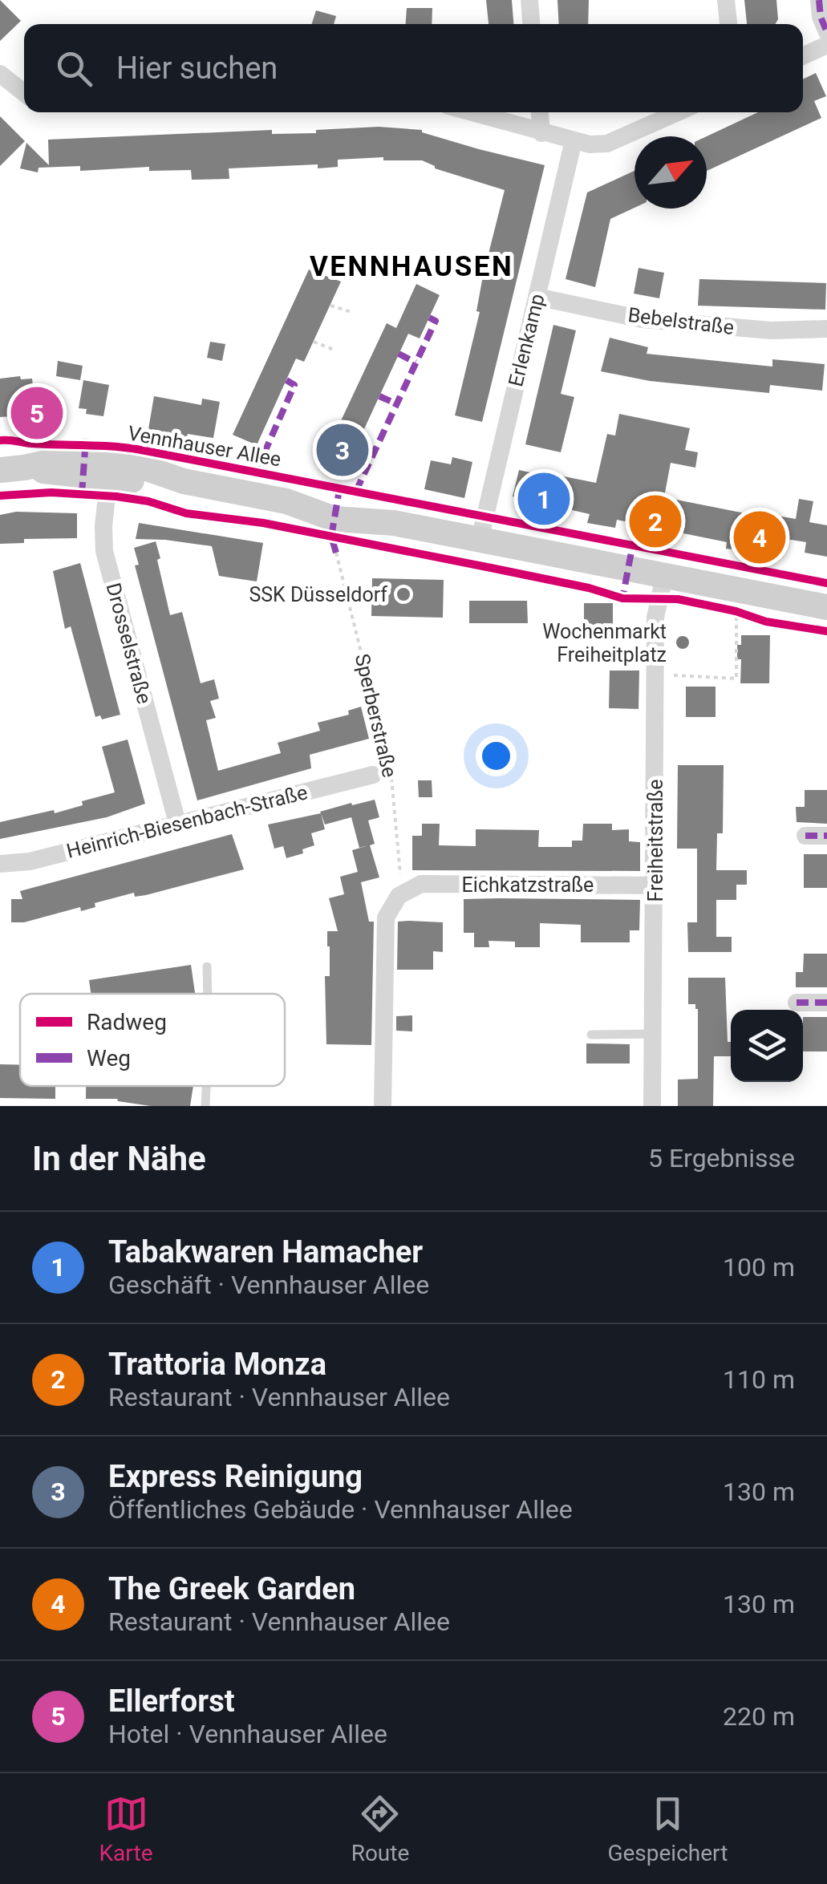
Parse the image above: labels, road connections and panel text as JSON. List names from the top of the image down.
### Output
{
  "streets": {
    "main road": ["Vennhauser Allee"],
    "street": [
      "Bebelstraße",
      "Erlenkamp",
      "Drosselstraße",
      "Heinrich-Biesenbach-Straße",
      "Freiheitstraße",
      "Eichkatzstraße"
    ],
    "path": ["Sperberstraße"]
  },
  "crossings": [
    ["Bebelstraße", "Erlenkamp"],
    ["Erlenkamp", "Vennhauser Allee"],
    ["Vennhauser Allee", "Drosselstraße"],
    ["Vennhauser Allee", "Freiheitstraße"],
    ["Drosselstraße", "Heinrich-Biesenbach-Straße"],
    ["Sperberstraße", "Eichkatzstraße"],
    ["Freiheitstraße", "Eichkatzstraße"]
  ],
  "districts": ["VENNHAUSEN"],
  "places": ["SSK Düsseldorf", "Wochenmarkt Freiheitplatz"],
  "legend": ["Radweg", "Weg"],
  "north": "top right",
  "page": {
    "search": "Hier suchen",
    "pins": [
      "5",
      "3",
      "1",
      "2",
      "4"
    ],
    "heading": ["In der Nähe", "5 Ergebnisse"],
    "list": [
      {
        "mark": "1",
        "name": "Tabakwaren Hamacher",
        "note": "Geschäft · Vennhauser Allee",
        "value": "100 m"
      },
      {
        "mark": "2",
        "name": "Trattoria Monza",
        "note": "Restaurant · Vennhauser Allee",
        "value": "110 m"
      },
      {
        "mark": "3",
        "name": "Express Reinigung",
        "note": "Öffentliches Gebäude · Vennhauser Allee",
        "value": "130 m"
      },
      {
        "mark": "4",
        "name": "The Greek Garden",
        "note": "Restaurant · Vennhauser Allee",
        "value": "130 m"
      },
      {
        "mark": "5",
        "name": "Ellerforst",
        "note": "Hotel · Vennhauser Allee",
        "value": "220 m"
      }
    ],
    "nav": ["Karte", "Route", "Gespeichert"]
  }
}
